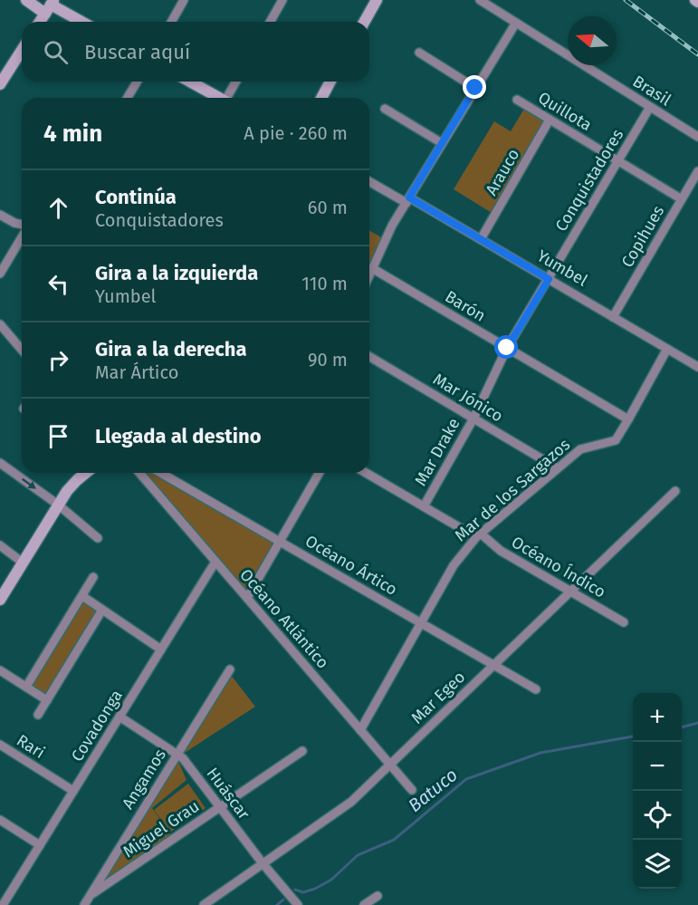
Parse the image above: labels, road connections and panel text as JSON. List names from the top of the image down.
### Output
{
  "streets": {
    "street": [
      "Brasil",
      "Quillota",
      "Arauco",
      "Conquistadores",
      "Copihues",
      "Yumbel",
      "Barón",
      "Mar Jónico",
      "Mar Drake",
      "Mar de los Sargazos",
      "Océano Ártico",
      "Océano Índico",
      "Océano Atlántico",
      "Mar Egeo",
      "Covadonga",
      "Rari",
      "Angamos",
      "Huáscar",
      "Miguel Grau"
    ]
  },
  "crossings": [
    ["Brasil", "Conquistadores"],
    ["Quillota", "Arauco"],
    ["Quillota", "Conquistadores"],
    ["Quillota", "Copihues"],
    ["Arauco", "Yumbel"],
    ["Conquistadores", "Yumbel"],
    ["Conquistadores", "Barón"],
    ["Conquistadores", "Mar Drake"],
    ["Copihues", "Yumbel"],
    ["Yumbel", "Mar de los Sargazos"],
    ["Barón", "Mar de los Sargazos"],
    ["Mar Jónico", "Mar Drake"],
    ["Mar Jónico", "Mar de los Sargazos"],
    ["Mar Drake", "Océano Índico"],
    ["Mar de los Sargazos", "Océano Ártico"],
    ["Mar de los Sargazos", "Océano Índico"],
    ["Mar de los Sargazos", "Océano Atlántico"],
    ["Océano Ártico", "Mar Egeo"],
    ["Océano Índico", "Mar Egeo"],
    ["Océano Atlántico", "Mar Egeo"],
    ["Océano Atlántico", "Covadonga"],
    ["Mar Egeo", "Huáscar"],
    ["Covadonga", "Rari"],
    ["Covadonga", "Huáscar"],
    ["Angamos", "Huáscar"],
    ["Angamos", "Miguel Grau"],
    ["Huáscar", "Miguel Grau"]
  ],
  "water": ["Batuco"],
  "north": "left",
  "page": {
    "search": "Buscar aquí",
    "heading": ["4 min", "A pie · 260 m"],
    "list": [
      ["Continúa", "Conquistadores", "60 m"],
      ["Gira a la izquierda", "Yumbel", "110 m"],
      ["Gira a la derecha", "Mar Ártico", "90 m"],
      "Llegada al destino"
    ],
    "map_buttons": ["+", "−"]
  }
}
